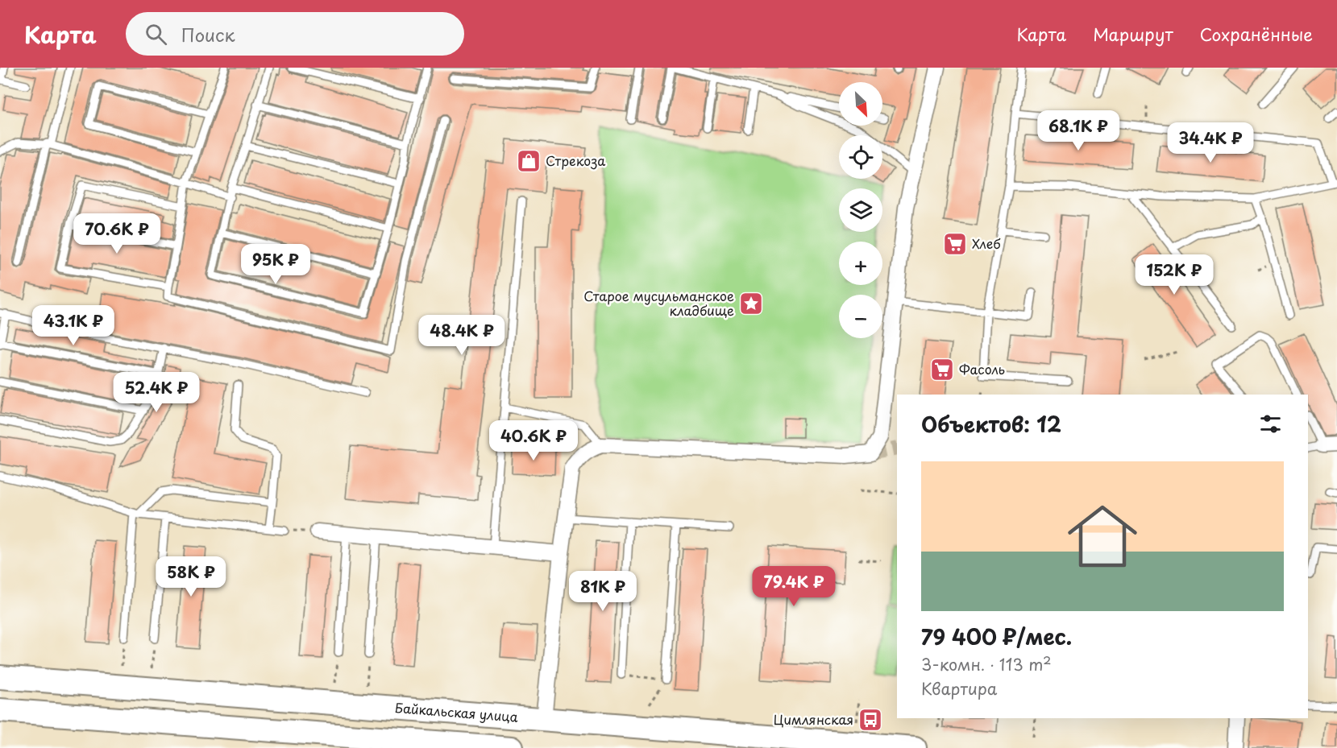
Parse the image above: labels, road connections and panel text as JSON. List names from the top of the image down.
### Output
{
  "streets": {
    "main road": ["Байкальская улица"]
  },
  "places": {
    "shop": ["Стрекоза"],
    "supermarket": ["Хлеб", "Фасоль"],
    "place": ["Старое мусульманское кладбище"],
    "bus stop": ["Цимлянская"]
  },
  "north": "bottom right",
  "page": {
    "header": "Карта",
    "search": "Поиск",
    "nav": ["Карта", "Маршрут", "Сохранённые"],
    "map_buttons": ["+", "−"],
    "price": [
      "68.1K ₽",
      "34.4K ₽",
      "70.6K ₽",
      "95K ₽",
      "152K ₽",
      "43.1K ₽",
      "48.4K ₽",
      "52.4K ₽",
      "40.6K ₽",
      "58K ₽",
      "79.4K ₽",
      "81K ₽"
    ],
    "heading": "Объектов: 12",
    "list": [
      {
        "name": "79 400 ₽/мес.",
        "note": "3-комн. · 113 m² · Квартира"
      }
    ]
  }
}
